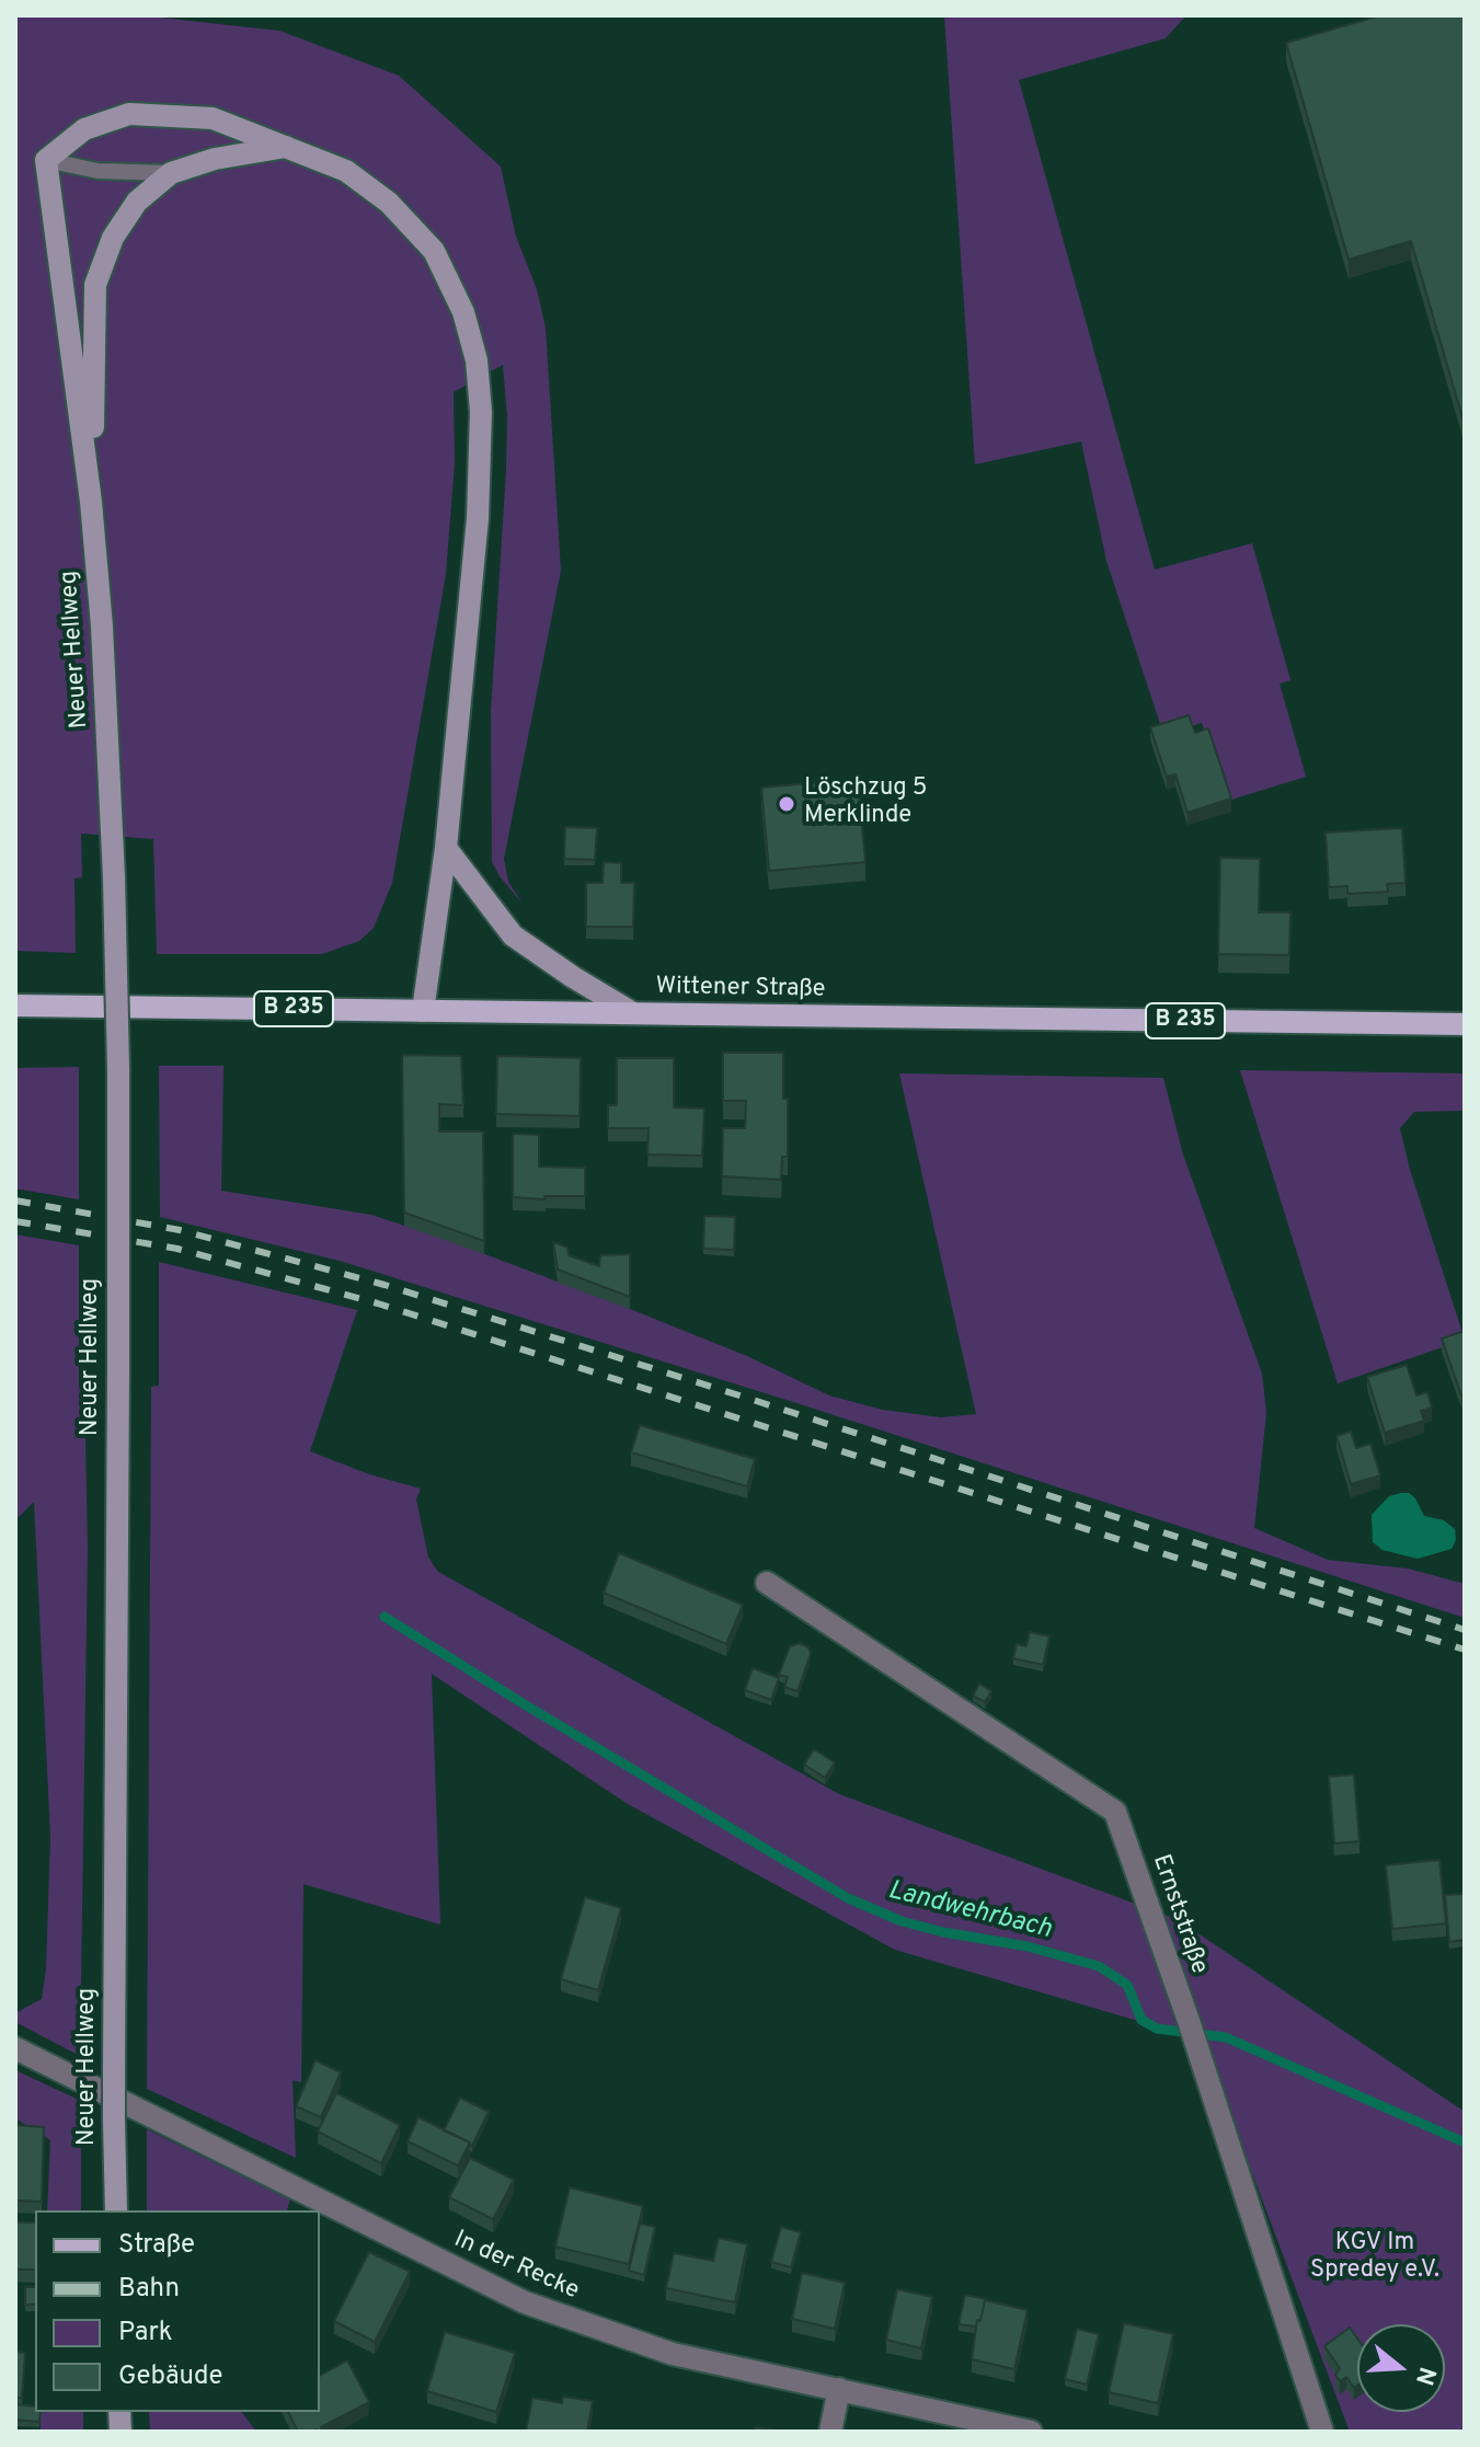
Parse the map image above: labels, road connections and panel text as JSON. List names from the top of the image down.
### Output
{
  "streets": {
    "main road": ["Neuer Hellweg", "Wittener Straße", "B 235"],
    "street": ["Ernststraße", "In der Recke"]
  },
  "water": ["Landwehrbach"],
  "parks": ["KGV Im Spredey e.V."],
  "places": ["Löschzug 5 Merklinde"],
  "legend": [
    "Straße",
    "Bahn",
    "Park",
    "Gebäude"
  ],
  "north": "right"
}
